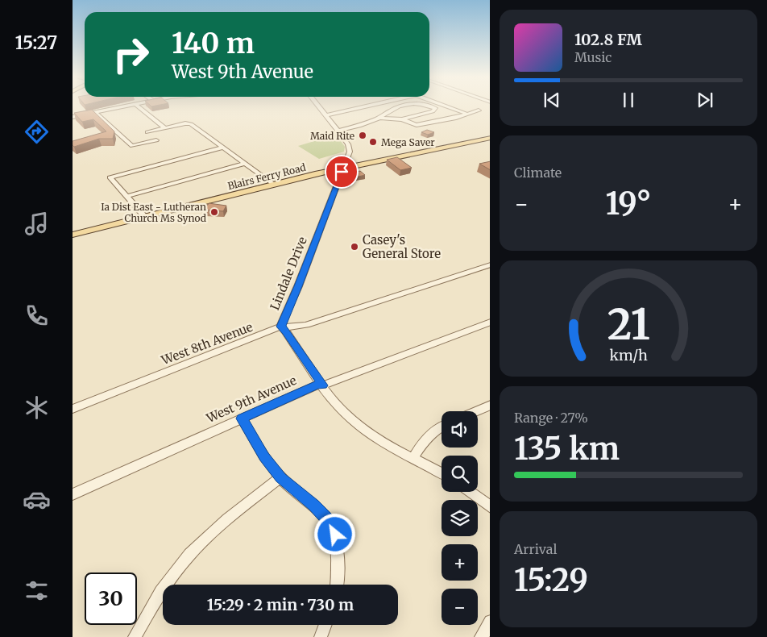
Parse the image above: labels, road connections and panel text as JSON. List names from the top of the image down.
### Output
{
  "streets": {
    "main road": ["Blairs Ferry Road"],
    "street": ["Lindale Drive", "West 8th Avenue", "West 9th Avenue"]
  },
  "crossings": [
    ["Blairs Ferry Road", "Lindale Drive"],
    ["Lindale Drive", "West 8th Avenue"],
    ["Lindale Drive", "West 9th Avenue"]
  ],
  "places": [
    "Maid Rite",
    "Mega Saver",
    "Ia Dist East - Lutheran Church Ms Synod",
    "Casey's General Store"
  ],
  "page": {
    "tabs": "15:27",
    "turn": ["140 m", "West 9th Avenue"],
    "song": ["102.8 FM", "Music"],
    "tile": [
      "Climate",
      ["Range · 27%", "135 km"],
      ["Arrival", "15:29"]
    ],
    "heat": ["−", "19°", "+"],
    "map_buttons": ["+", "−"],
    "limit": "30",
    "trip": "15:29 · 2 min · 730 m",
    "gauge": ["21", "km/h"]
  }
}
